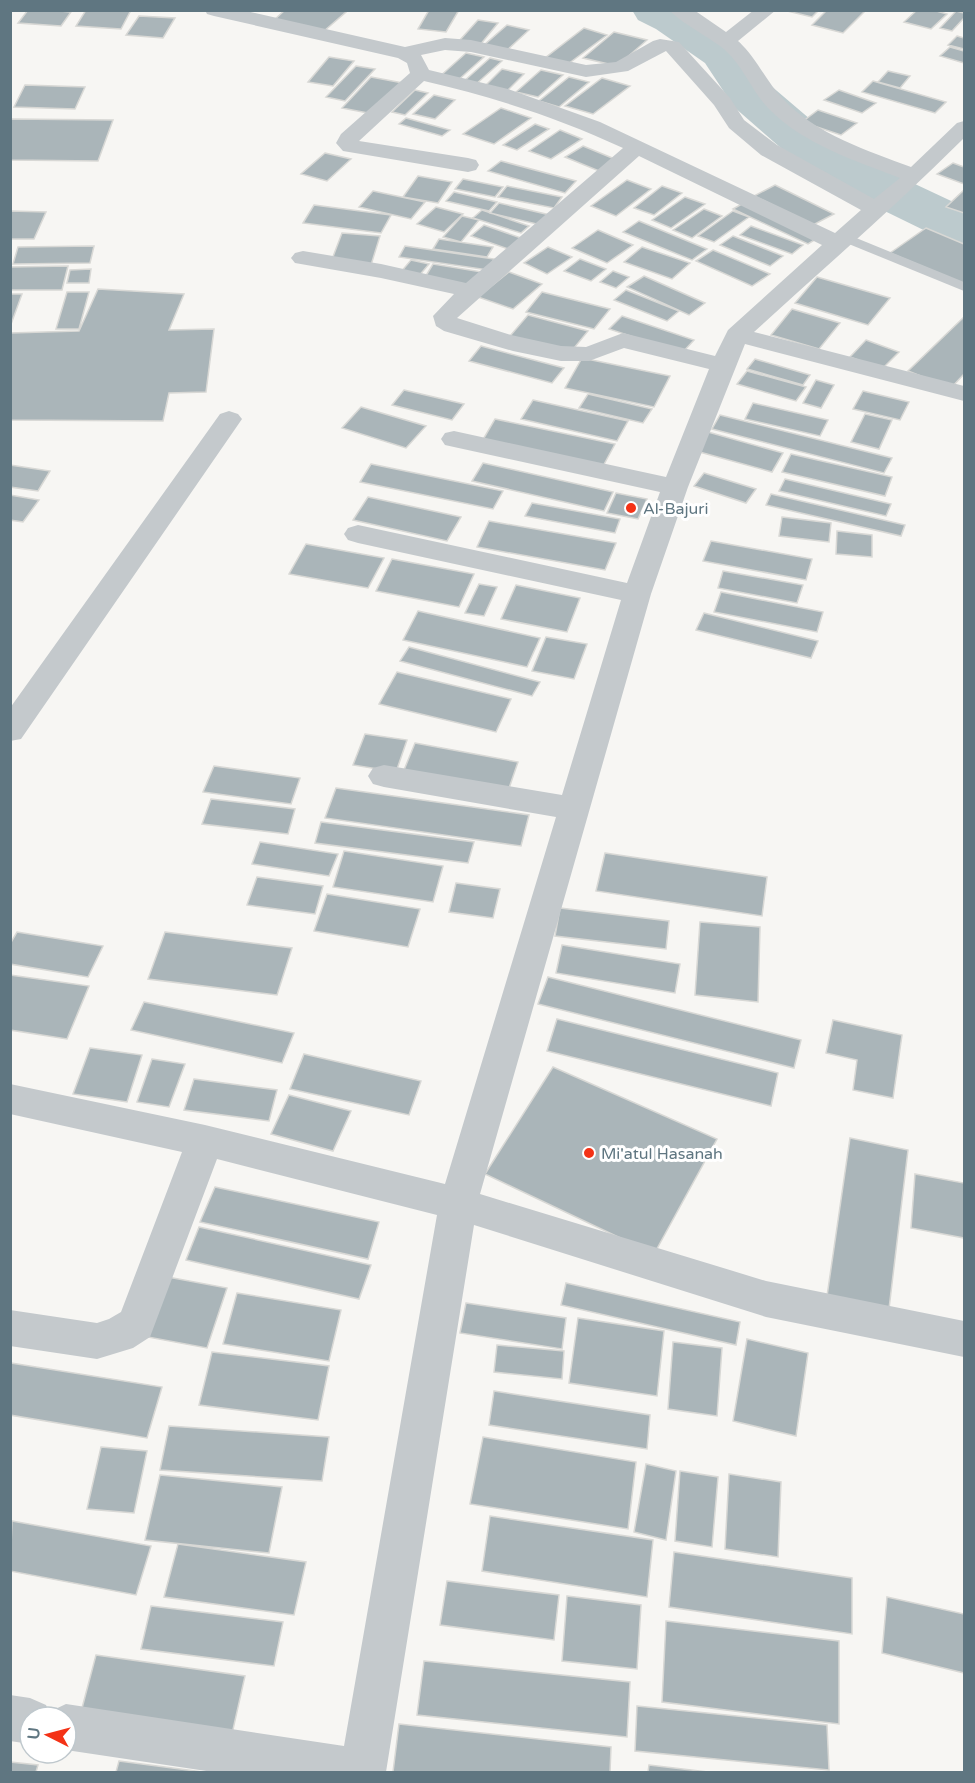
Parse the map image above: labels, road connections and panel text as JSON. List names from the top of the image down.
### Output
{
  "places": ["Al-Bajuri", "Mi'atul Hasanah"],
  "north": "left"
}
